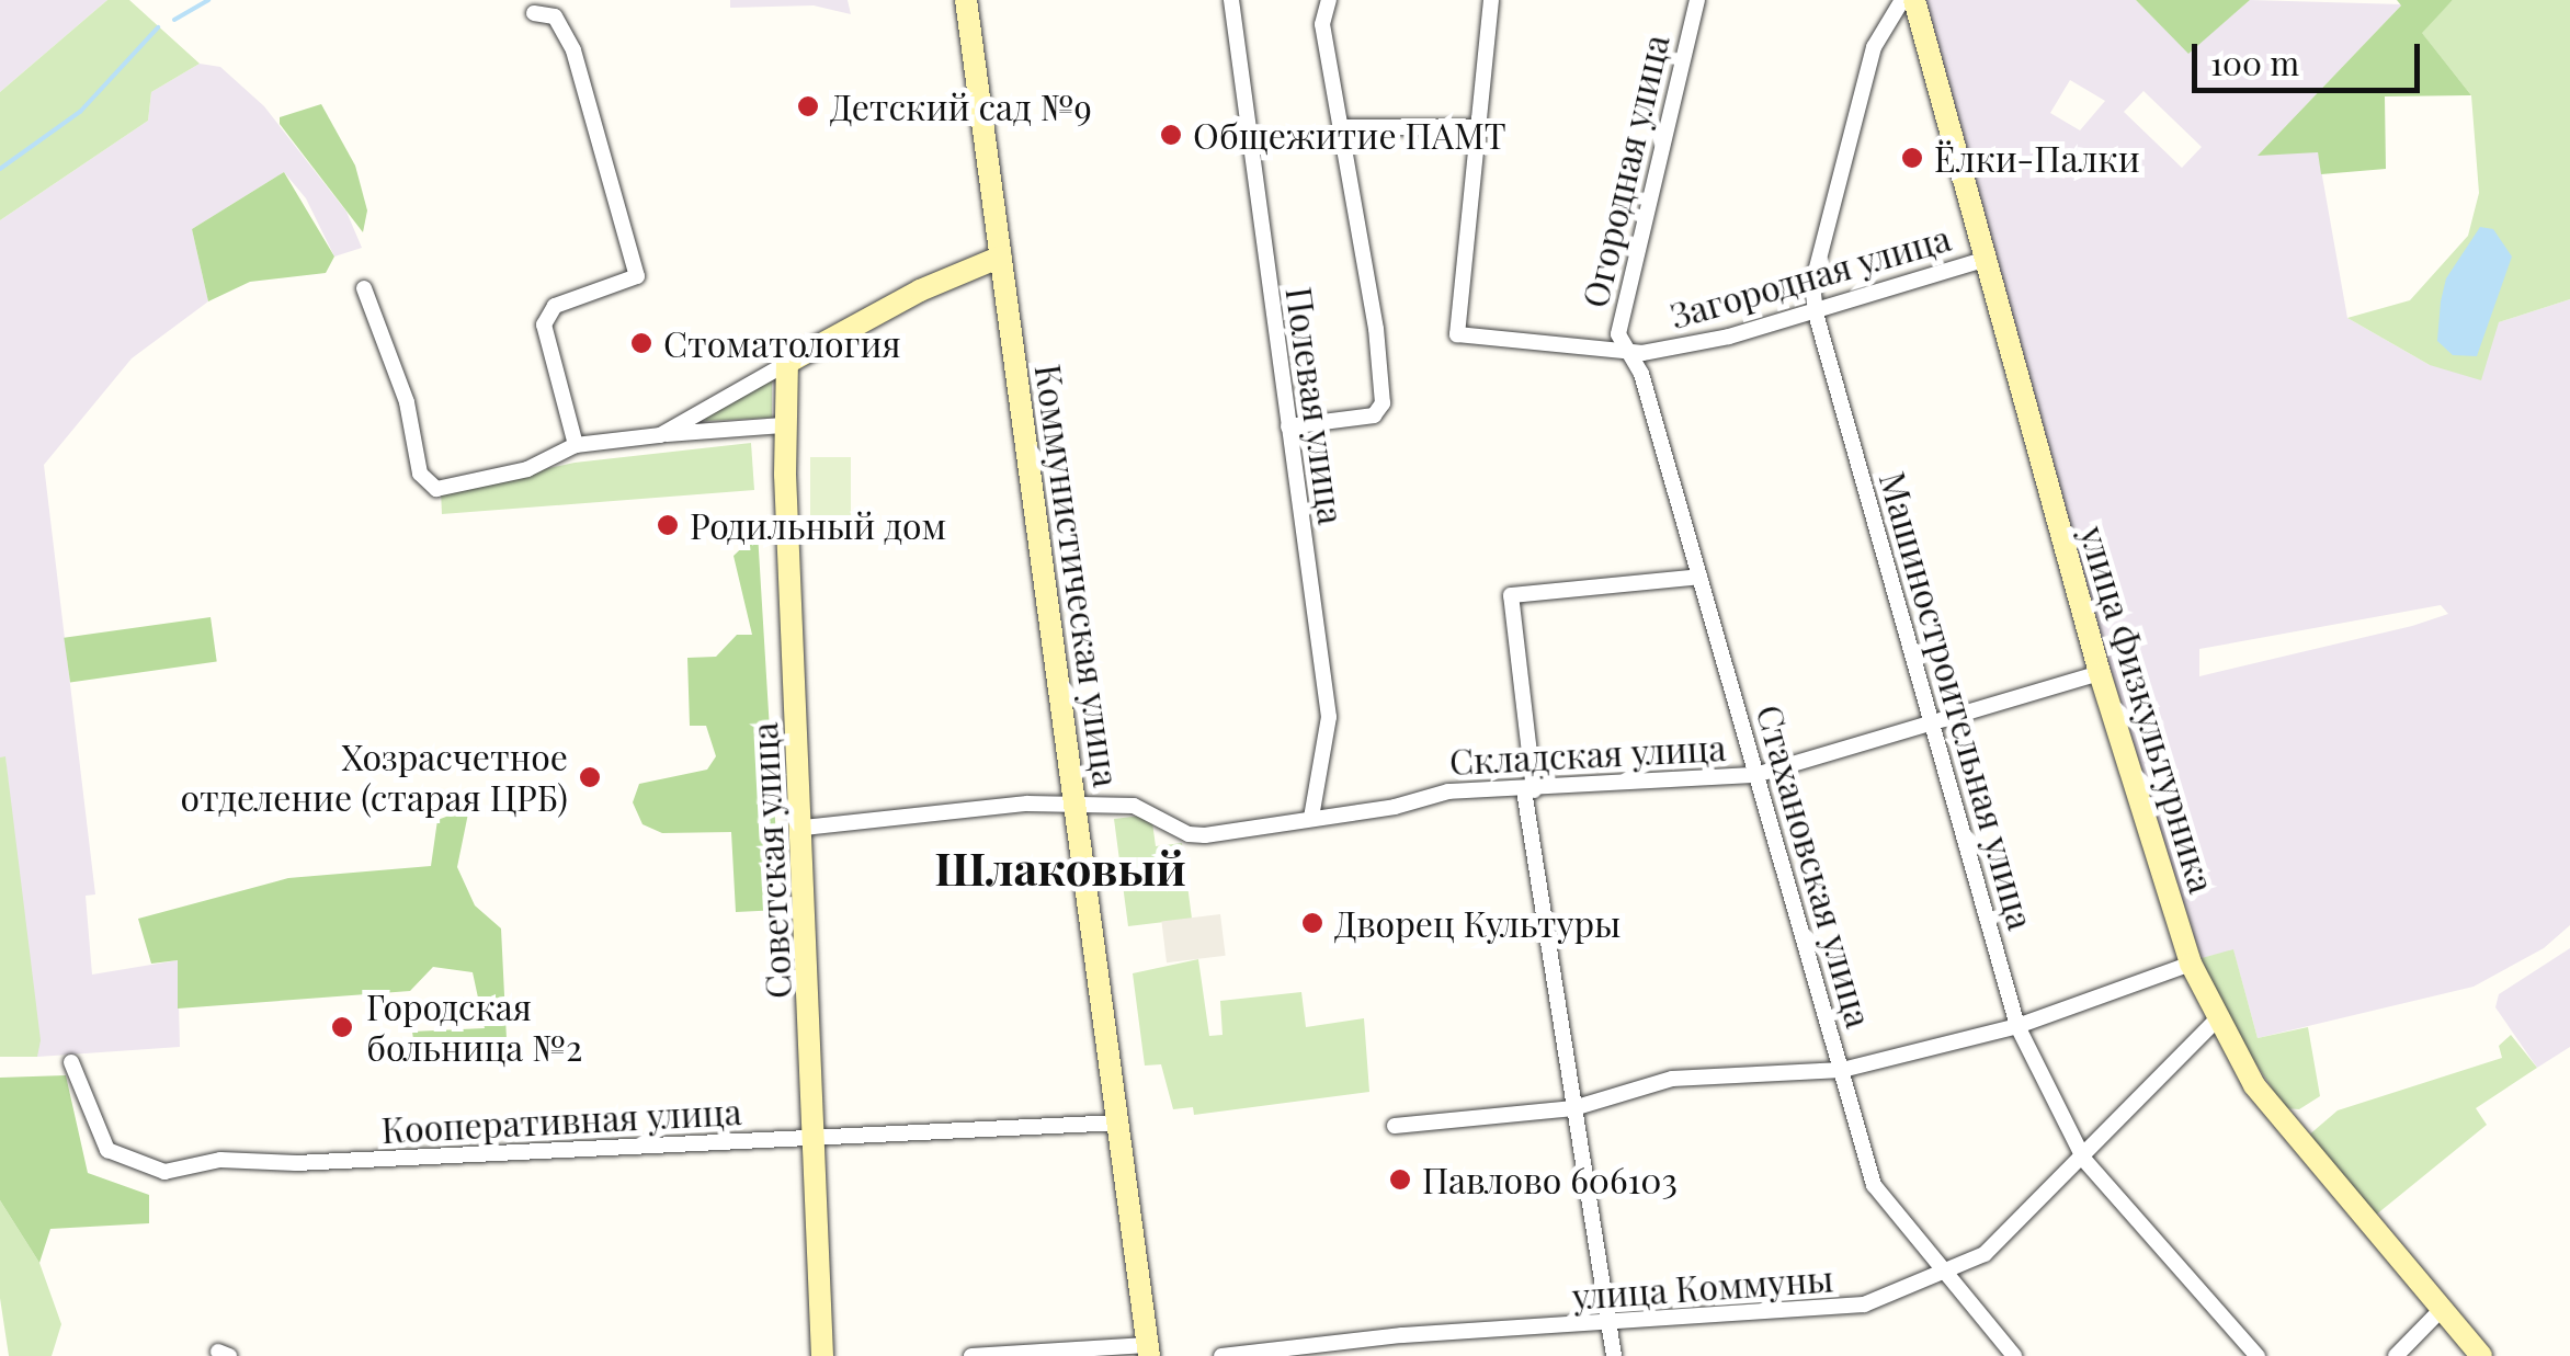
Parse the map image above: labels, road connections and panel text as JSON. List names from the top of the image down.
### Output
{
  "streets": {
    "street": [
      "Огородная улица",
      "Загородная улица",
      "Полевая улица",
      "Коммунистическая улица",
      "Машиностроительная улица",
      "улица Физкультурника",
      "Складская улица",
      "Советская улица",
      "Стахановская улица",
      "Кооперативная улица",
      "улица Коммуны"
    ]
  },
  "crossings": [
    ["Огородная улица", "Загородная улица"],
    ["Огородная улица", "Стахановская улица"],
    ["Загородная улица", "Машиностроительная улица"],
    ["Загородная улица", "улица Физкультурника"],
    ["Загородная улица", "Стахановская улица"],
    ["Полевая улица", "Складская улица"],
    ["Коммунистическая улица", "Складская улица"],
    ["Коммунистическая улица", "Кооперативная улица"],
    ["Машиностроительная улица", "Складская улица"],
    ["Машиностроительная улица", "улица Коммуны"],
    ["улица Физкультурника", "Складская улица"],
    ["улица Физкультурника", "улица Коммуны"],
    ["Складская улица", "Советская улица"],
    ["Складская улица", "Стахановская улица"],
    ["Советская улица", "Кооперативная улица"],
    ["Стахановская улица", "улица Коммуны"]
  ],
  "districts": ["Шлаковый"],
  "places": [
    "Детский сад №9",
    "Общежитие ПАМТ",
    "Ёлки-Палки",
    "Cтоматология",
    "Родильный дом",
    "Хозрасчетное отделение (старая ЦРБ)",
    "Дворец Культуры",
    "Городская больница №2",
    "Павлово 606103"
  ],
  "scale_bar": "100 m"
}
